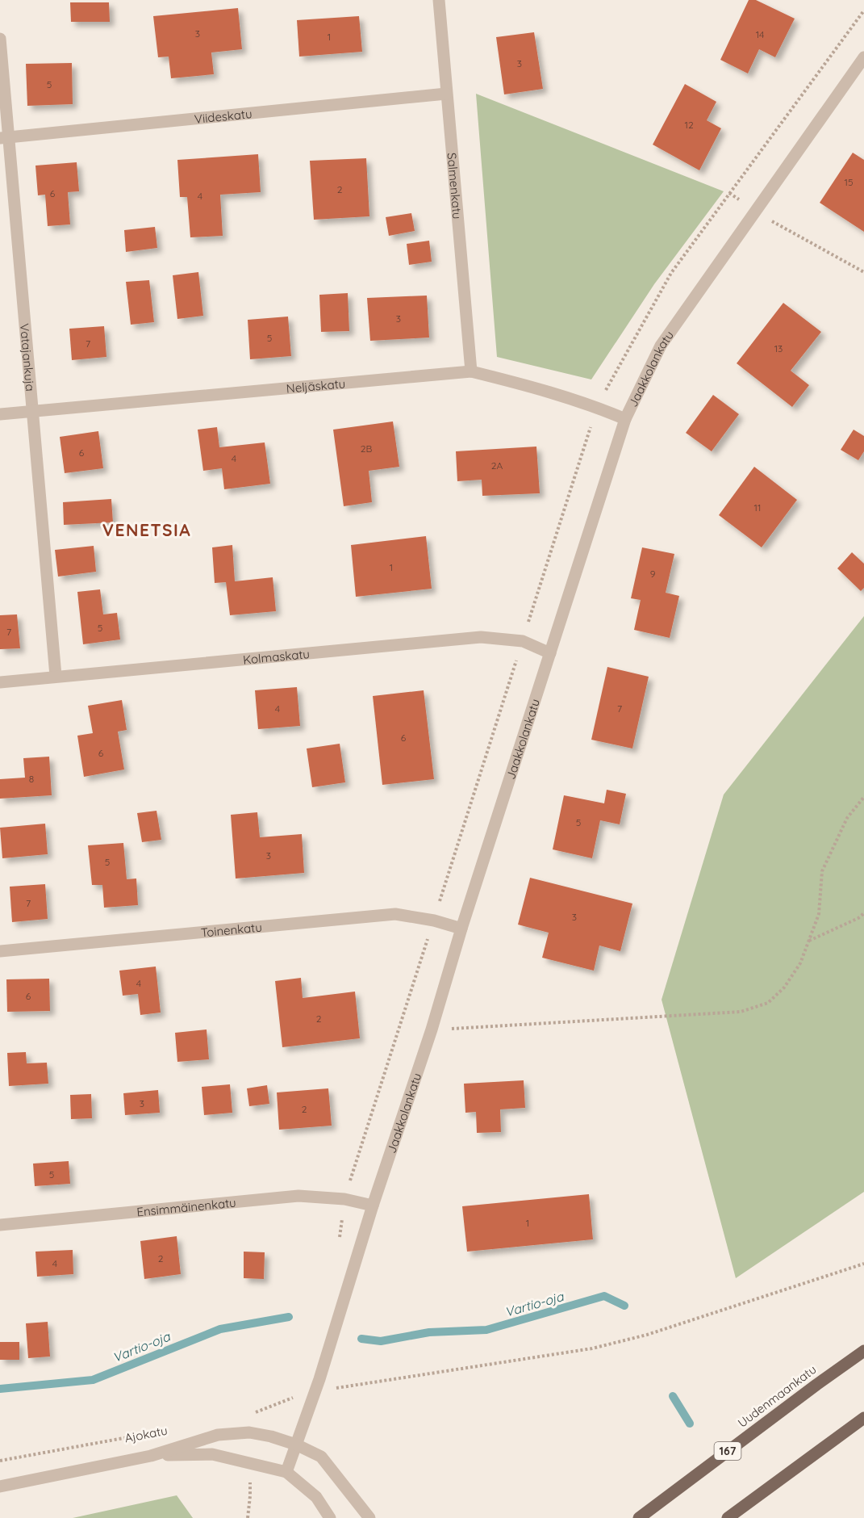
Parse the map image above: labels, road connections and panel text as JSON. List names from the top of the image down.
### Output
{
  "streets": {
    "main road": ["Uudenmaankatu", "167"],
    "street": [
      "Viideskatu",
      "Salmenkatu",
      "Vatajankuja",
      "Jaakkolankatu",
      "Neljäskatu",
      "Kolmaskatu",
      "Toinenkatu",
      "Ensimmäinenkatu",
      "Ajokatu"
    ]
  },
  "crossings": [
    ["Viideskatu", "Salmenkatu"],
    ["Viideskatu", "Vatajankuja"],
    ["Salmenkatu", "Neljäskatu"],
    ["Vatajankuja", "Neljäskatu"],
    ["Vatajankuja", "Kolmaskatu"],
    ["Jaakkolankatu", "Neljäskatu"],
    ["Jaakkolankatu", "Kolmaskatu"],
    ["Jaakkolankatu", "Toinenkatu"],
    ["Jaakkolankatu", "Ensimmäinenkatu"],
    ["Jaakkolankatu", "Ajokatu"]
  ],
  "districts": ["VENETSIA"],
  "water": ["Vartio-oja"],
  "house_numbers": [
    "3",
    "14",
    "1",
    "3",
    "5",
    "12",
    "15",
    "2",
    "6",
    "4",
    "3",
    "5",
    "7",
    "13",
    "2B",
    "6",
    "4",
    "2A",
    "11",
    "1",
    "9",
    "5",
    "7",
    "4",
    "7",
    "6",
    "6",
    "8",
    "5",
    "3",
    "5",
    "7",
    "3",
    "4",
    "6",
    "2",
    "3",
    "2",
    "5",
    "1",
    "2",
    "4"
  ]
}
